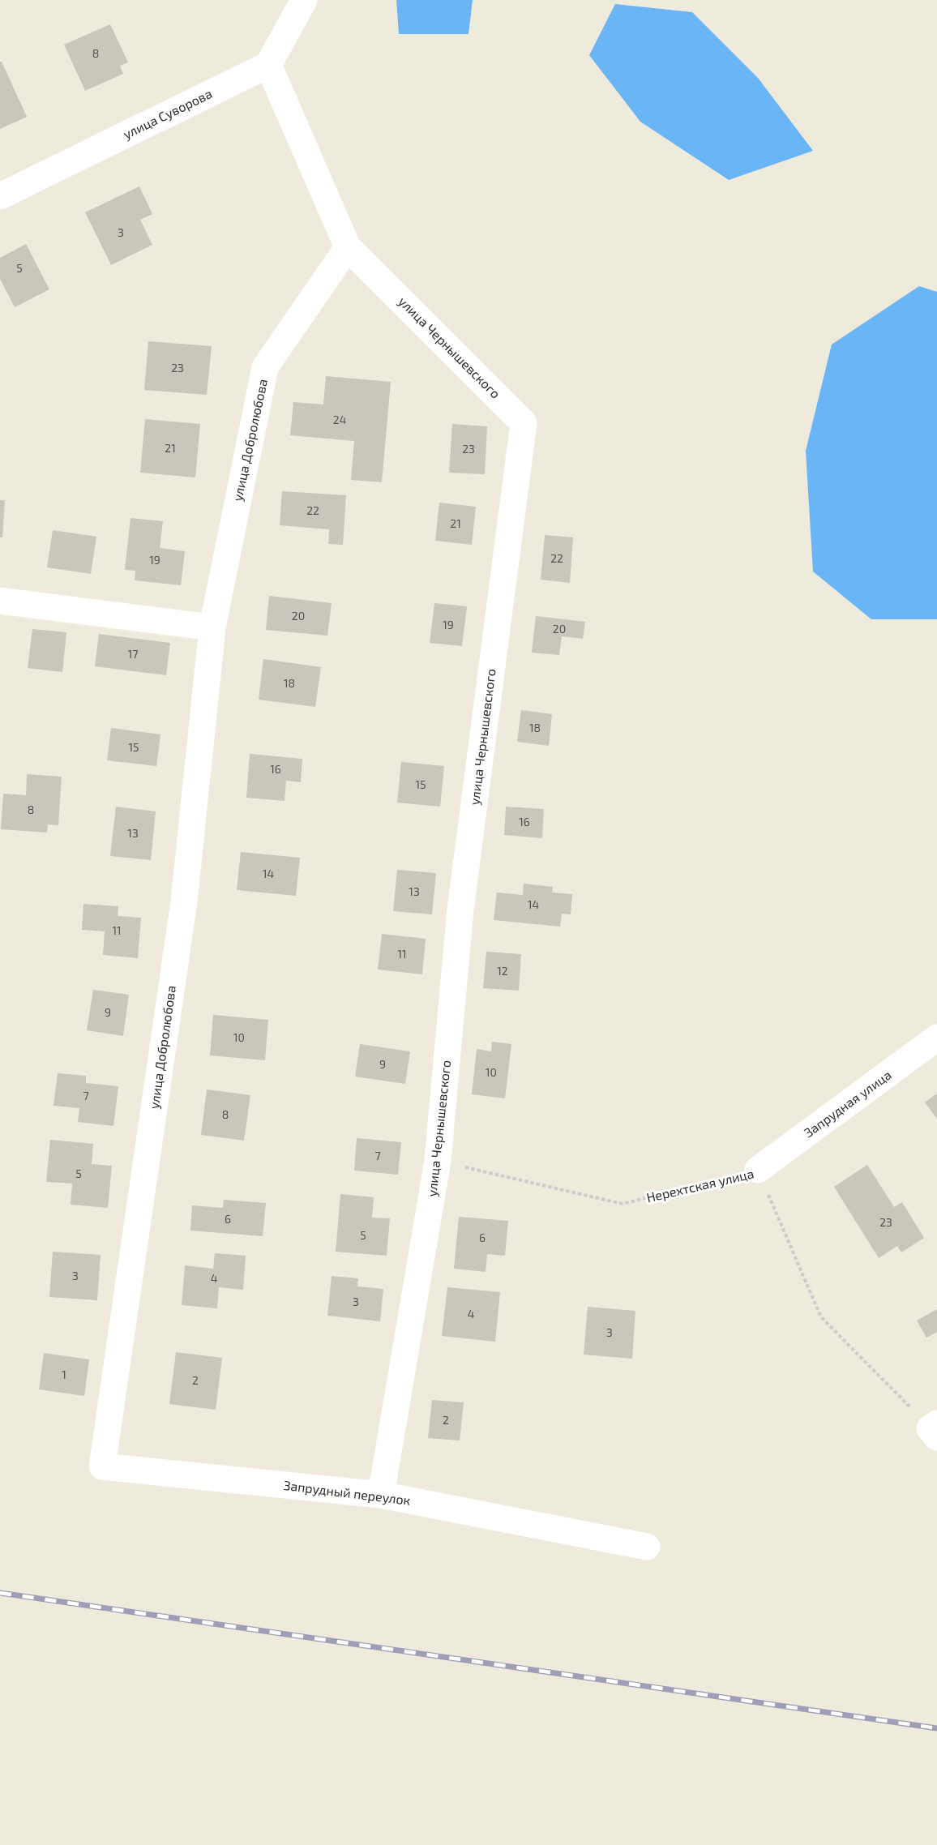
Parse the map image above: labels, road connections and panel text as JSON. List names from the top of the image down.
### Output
{
  "streets": {
    "street": [
      "улица Суворова",
      "улица Чернышевского",
      "улица Добролюбова",
      "Запрудная улица",
      "Запрудный переулок"
    ],
    "path": ["Нерехтская улица"]
  },
  "crossings": [
    ["улица Суворова", "улица Чернышевского"],
    ["улица Чернышевского", "улица Добролюбова"],
    ["улица Чернышевского", "Нерехтская улица"],
    ["улица Чернышевского", "Запрудный переулок"],
    ["улица Добролюбова", "Запрудный переулок"],
    ["Запрудная улица", "Нерехтская улица"]
  ],
  "house_numbers": [
    "8",
    "3",
    "5",
    "23",
    "24",
    "21",
    "23",
    "22",
    "21",
    "22",
    "19",
    "20",
    "19",
    "20",
    "17",
    "18",
    "18",
    "15",
    "16",
    "15",
    "8",
    "16",
    "13",
    "14",
    "13",
    "14",
    "11",
    "11",
    "12",
    "9",
    "10",
    "9",
    "10",
    "7",
    "8",
    "7",
    "5",
    "6",
    "23",
    "5",
    "6",
    "3",
    "4",
    "3",
    "4",
    "3",
    "1",
    "2",
    "2"
  ]
}
